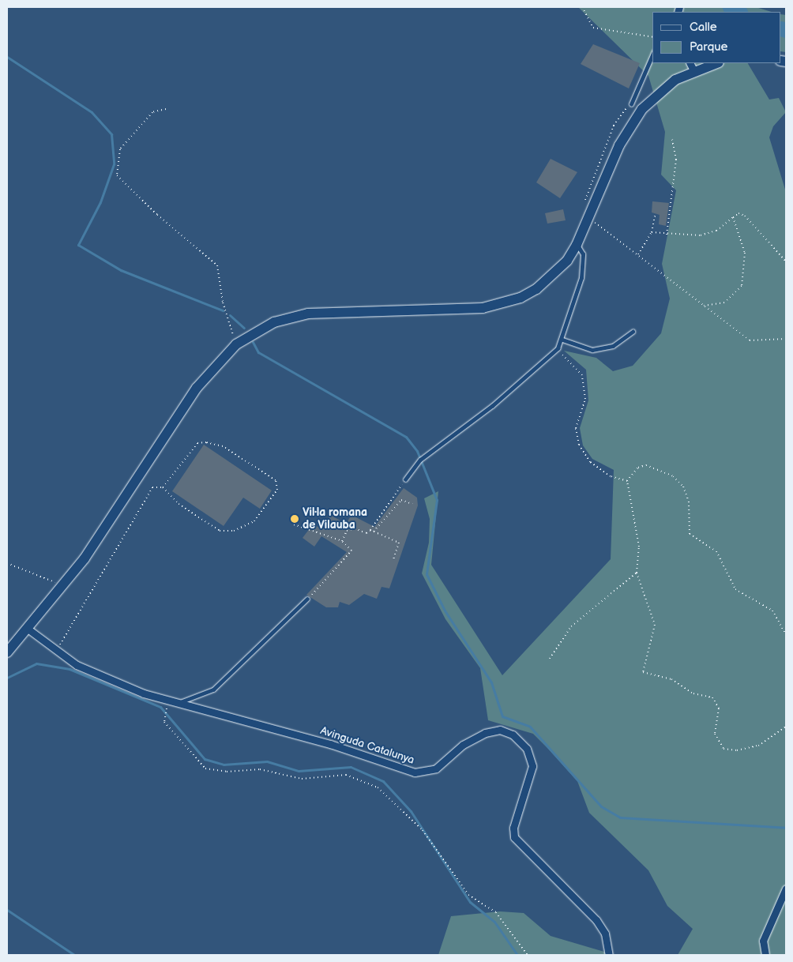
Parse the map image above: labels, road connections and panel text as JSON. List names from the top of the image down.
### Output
{
  "streets": {
    "street": ["Avinguda Catalunya"]
  },
  "places": ["Vil·la romana de Vilauba"],
  "legend": ["Calle", "Parque"]
}
